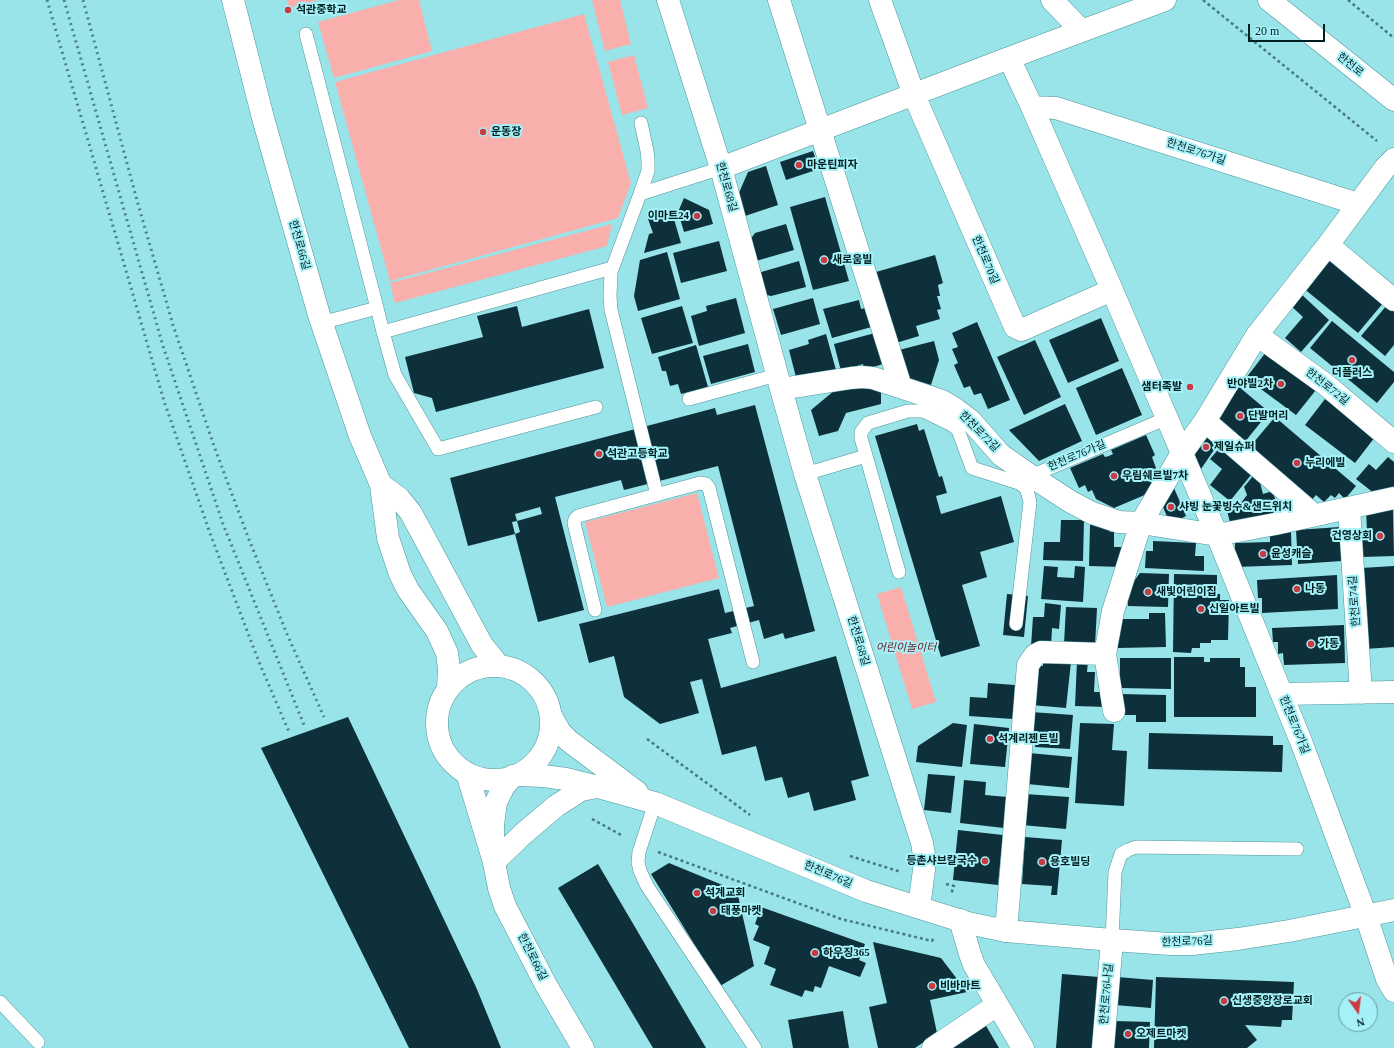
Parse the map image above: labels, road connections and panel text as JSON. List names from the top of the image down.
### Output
{
  "streets": {
    "street": [
      "한천로",
      "한천로76가길",
      "한천로68길",
      "한천로66길",
      "한천로70길",
      "한천로72길",
      "한천로74길",
      "한천로76길",
      "한천로76나길"
    ]
  },
  "crossings": [
    ["한천로76가길", "한천로70길"],
    ["한천로76가길", "한천로72길"],
    ["한천로76가길", "한천로76길"],
    ["한천로68길", "한천로72길"],
    ["한천로68길", "한천로76길"],
    ["한천로76길", "한천로76나길"]
  ],
  "parks": ["어린이놀이터"],
  "places": [
    "석관중학교",
    "운동장",
    "마운틴피자",
    "이마트24",
    "새로움빌",
    "더플러스",
    "반야빌2차",
    "샘터족발",
    "단발머리",
    "제일슈퍼",
    "석관고등학교",
    "누리에빌",
    "우림쉐르빌7차",
    "샤빙 눈꽃빙수&샌드위치",
    "건영상회",
    "윤성캐슬",
    "나동",
    "새빛어린이집",
    "신일아트빌",
    "가동",
    "석계리젠트빌",
    "등촌샤브칼국수",
    "용호빌딩",
    "석계교회",
    "태풍마켓",
    "하우징365",
    "비바마트",
    "신생중앙장로교회",
    "오제트마켓"
  ],
  "scale_bar": "20 m",
  "north": "bottom"
}
